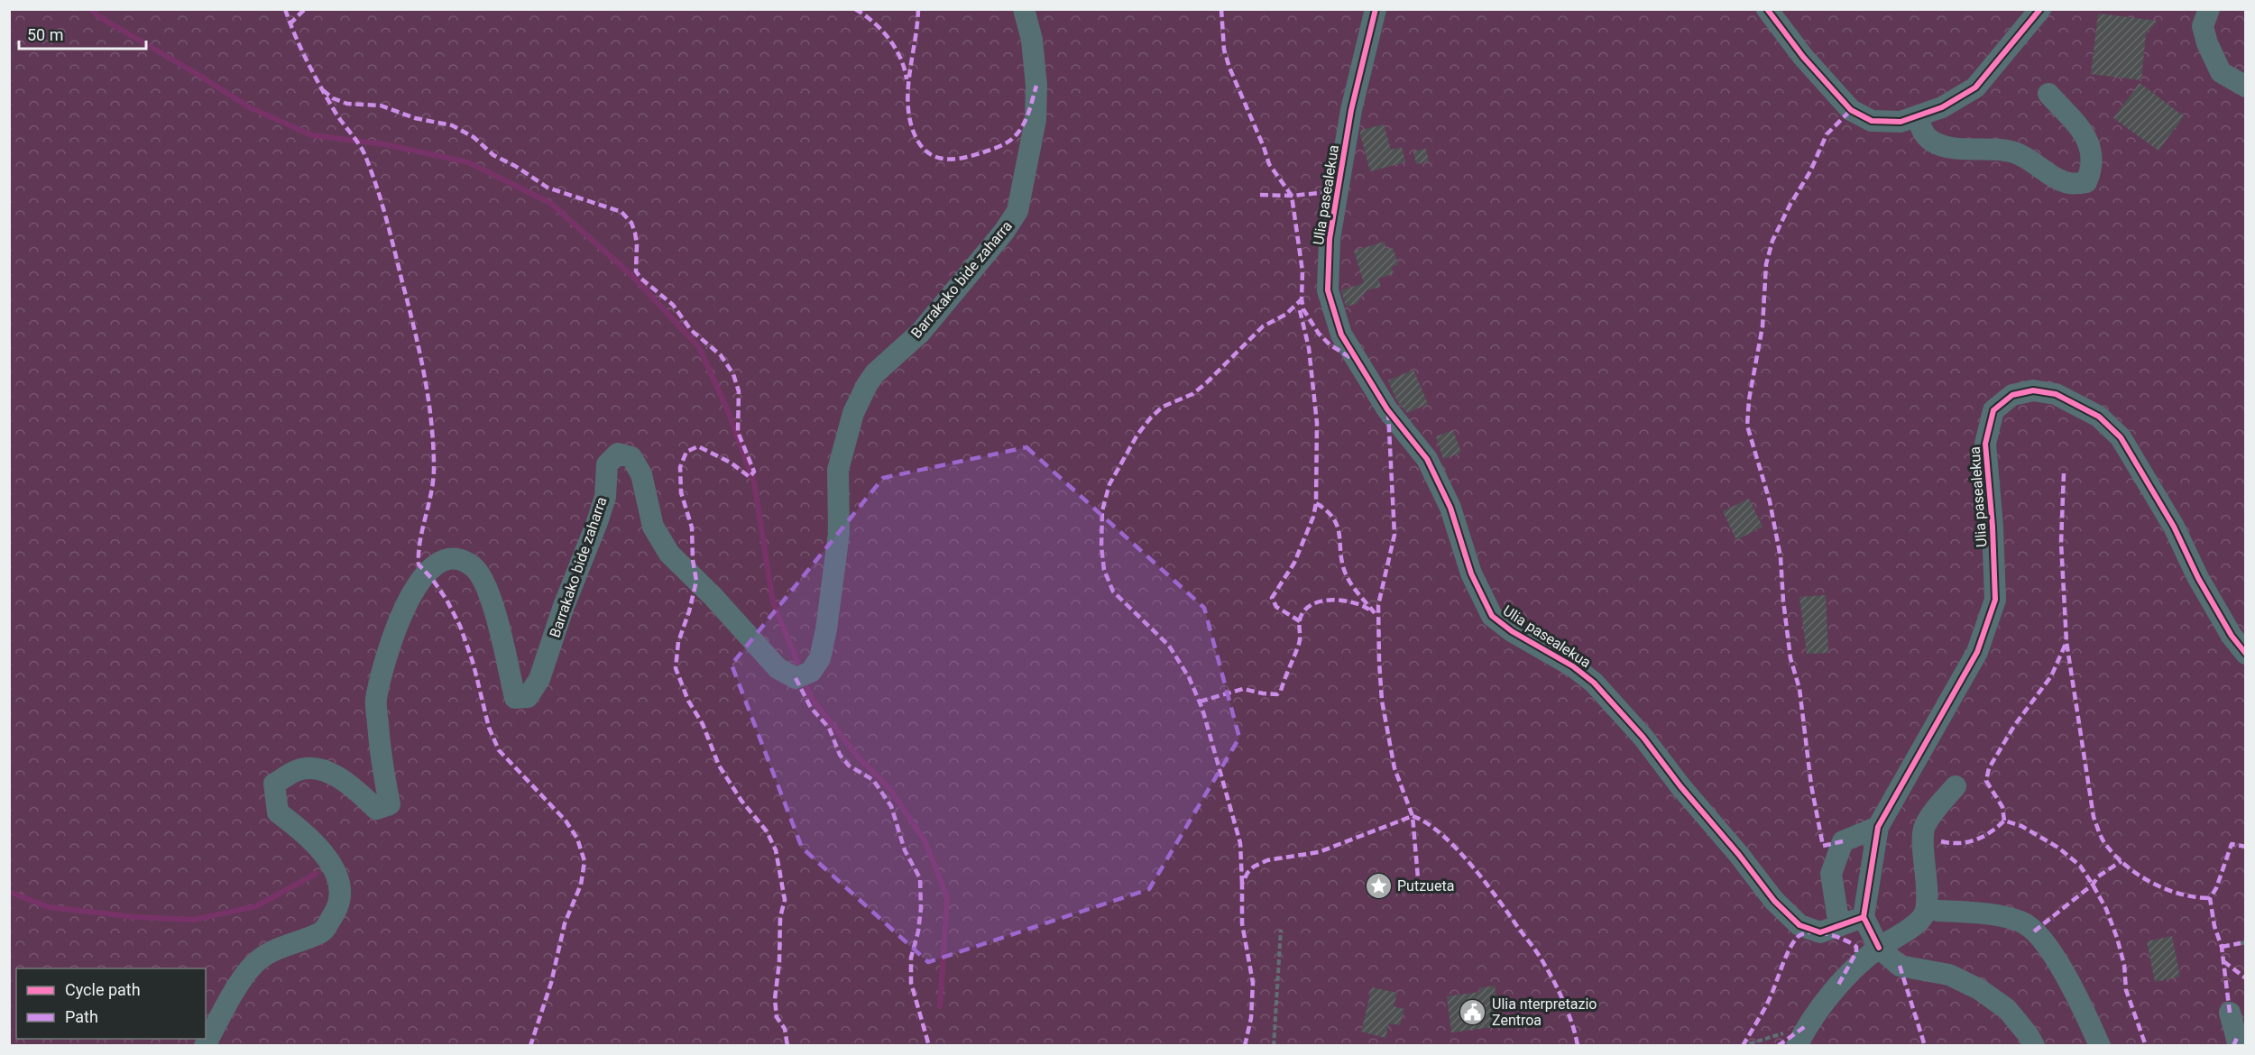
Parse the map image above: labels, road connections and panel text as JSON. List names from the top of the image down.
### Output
{
  "streets": {
    "street": ["Ulia pasealekua", "Barrakako bide zaharra"]
  },
  "places": {
    "place": ["Putzueta"],
    "public building": ["Ulia nterpretazio Zentroa"]
  },
  "legend": ["Cycle path", "Path"],
  "scale_bar": "50 m"
}
